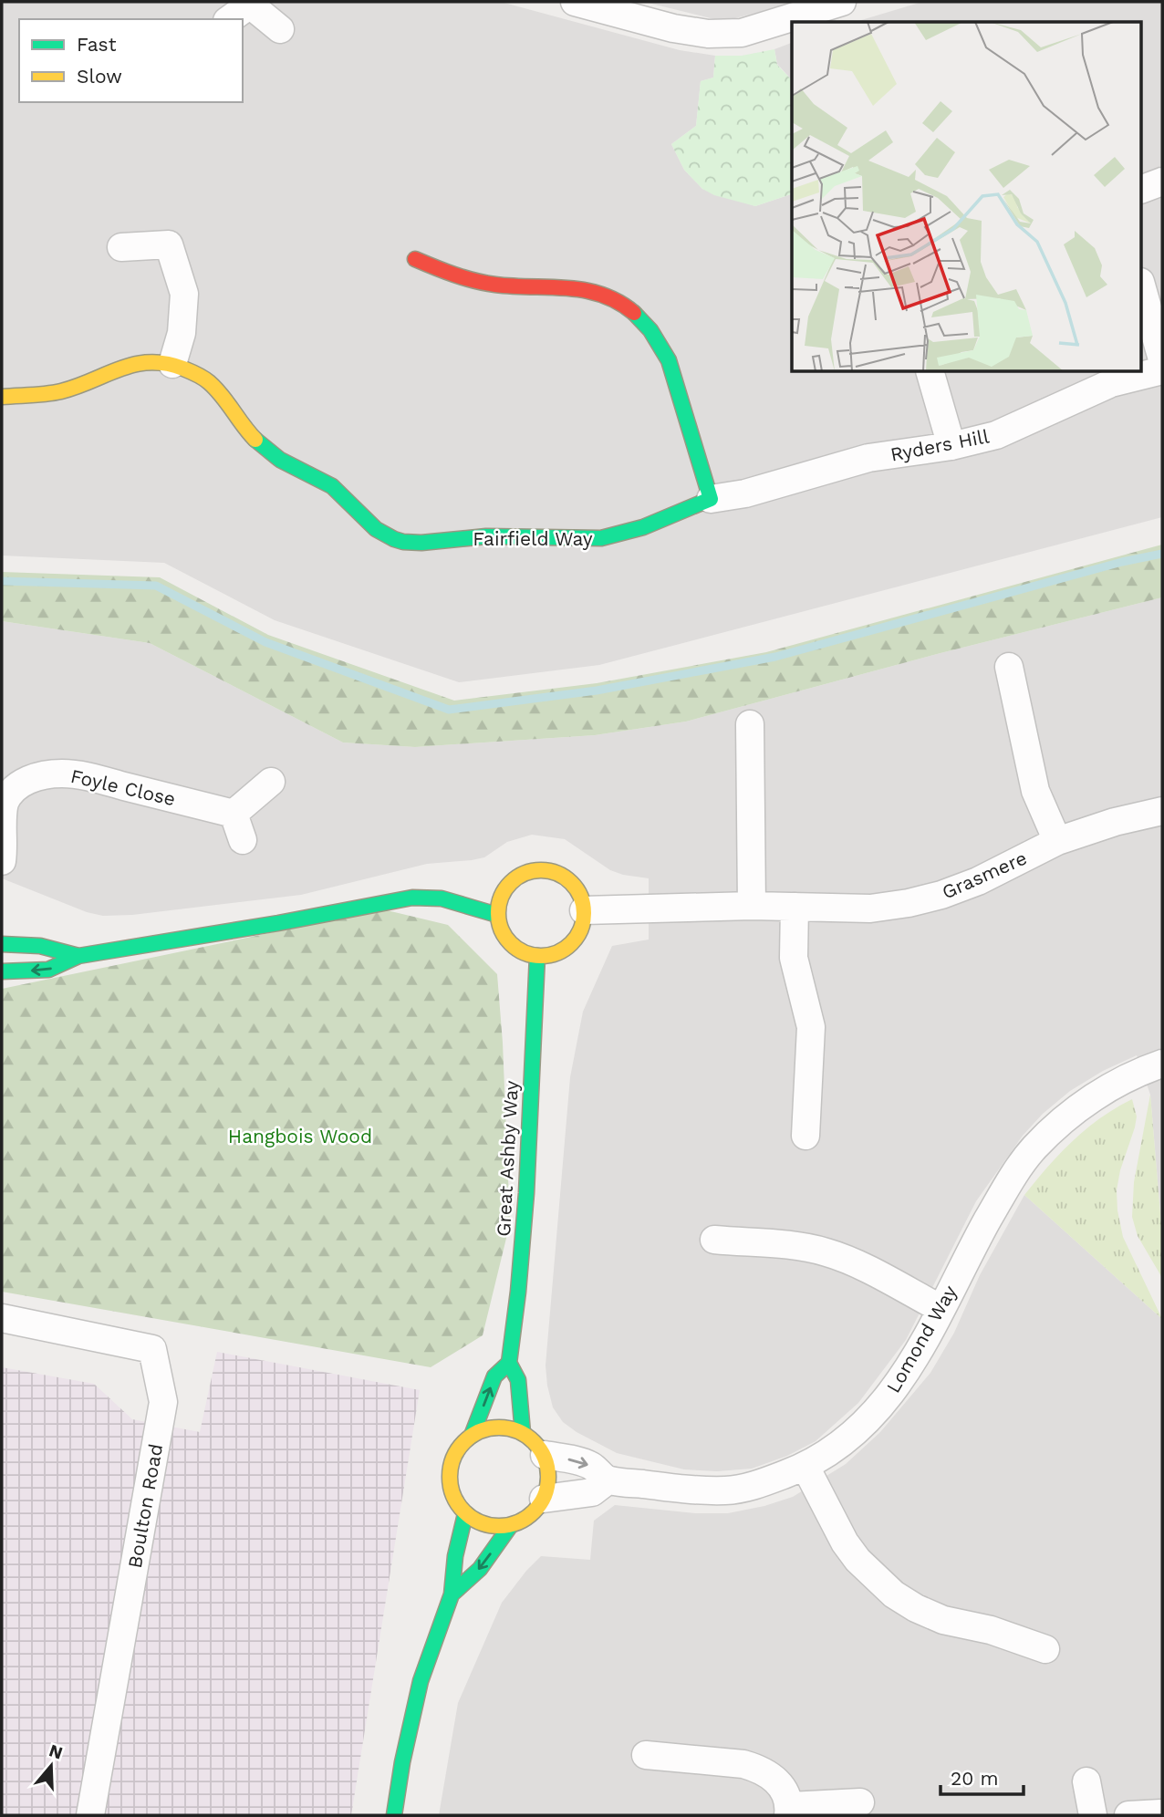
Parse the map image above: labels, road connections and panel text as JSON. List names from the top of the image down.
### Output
{
  "streets": {
    "street": [
      "Ryders Hill",
      "Fairfield Way",
      "Foyle Close",
      "Grasmere",
      "Great Ashby Way",
      "Lomond Way",
      "Boulton Road"
    ]
  },
  "crossings": [
    ["Ryders Hill", "Fairfield Way"],
    ["Grasmere", "Great Ashby Way"],
    ["Great Ashby Way", "Lomond Way"]
  ],
  "parks": ["Hangbois Wood"],
  "legend": ["Fast", "Slow"],
  "scale_bar": "20 m",
  "north": "top"
}
